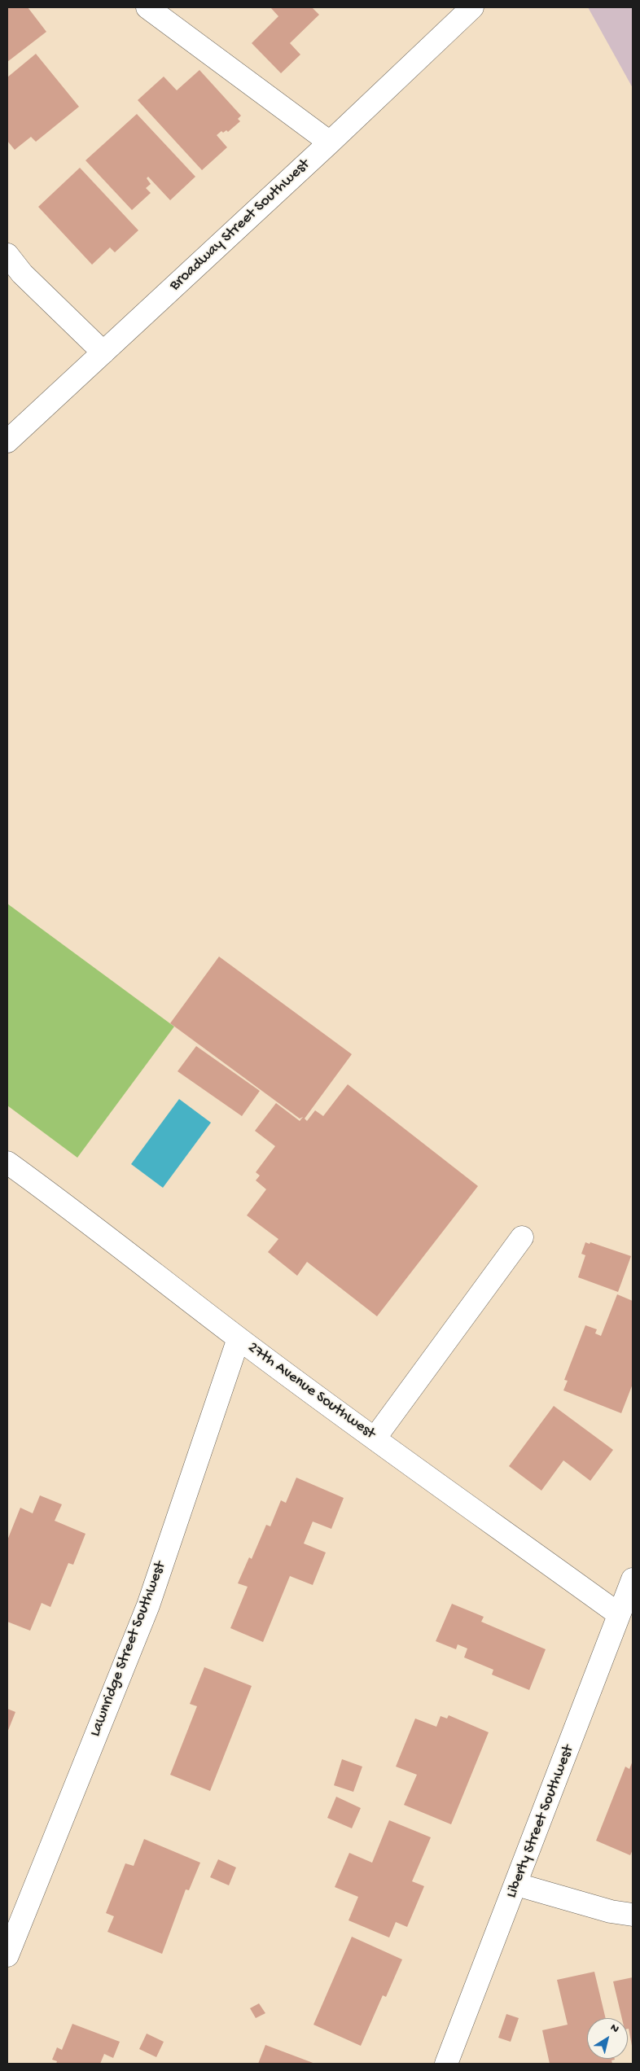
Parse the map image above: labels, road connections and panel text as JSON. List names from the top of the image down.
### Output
{
  "streets": {
    "street": [
      "Broadway Street Southwest",
      "27th Avenue Southwest",
      "Lawnridge Street Southwest",
      "Liberty Street Southwest"
    ]
  },
  "crossings": [
    ["27th Avenue Southwest", "Lawnridge Street Southwest"],
    ["27th Avenue Southwest", "Liberty Street Southwest"]
  ],
  "north": "top right"
}
